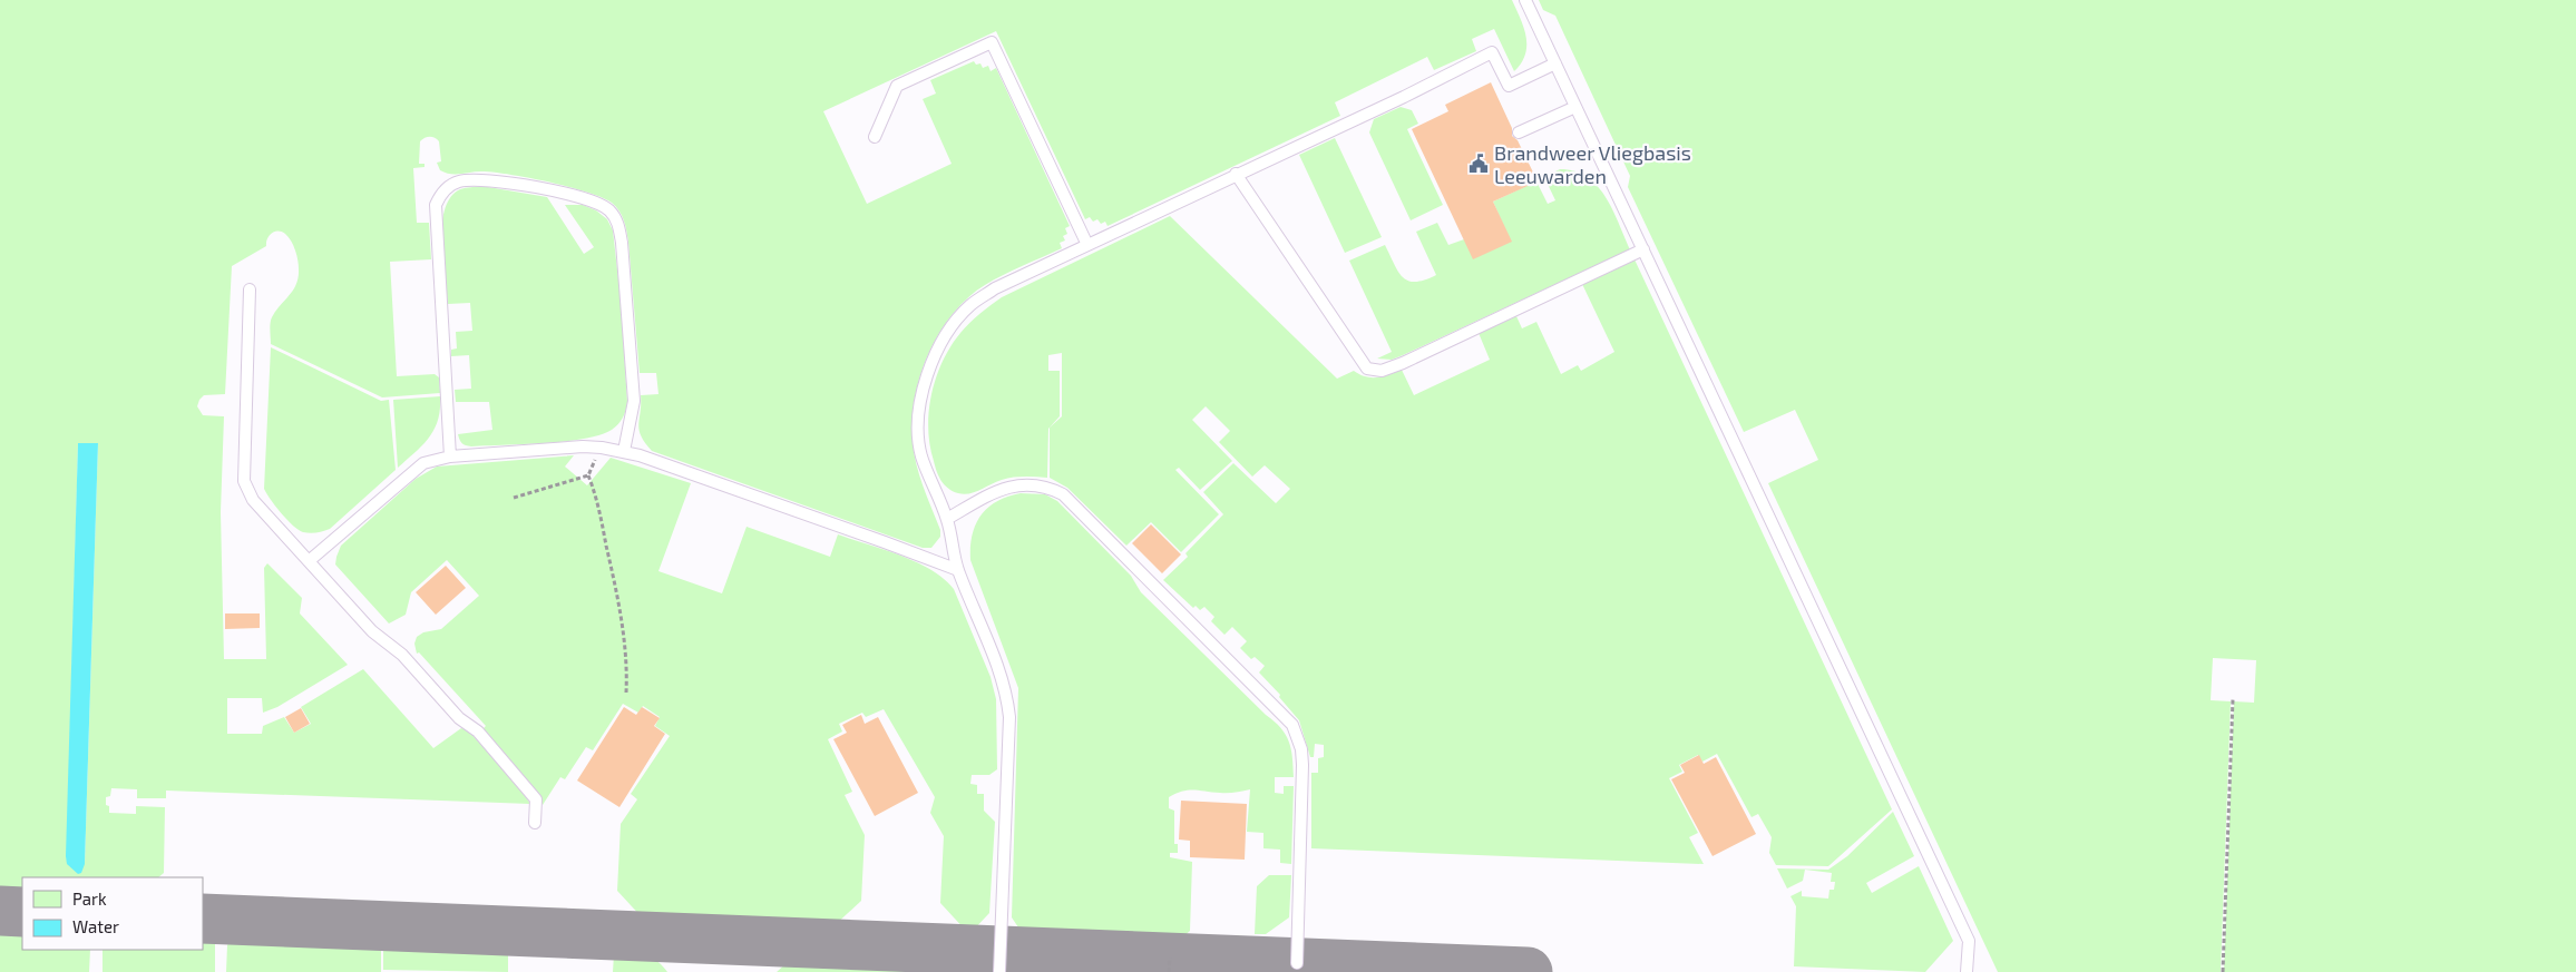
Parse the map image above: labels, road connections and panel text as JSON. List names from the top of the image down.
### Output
{
  "places": {
    "public building": ["Brandweer Vliegbasis Leeuwarden"]
  },
  "legend": ["Park", "Water"]
}
